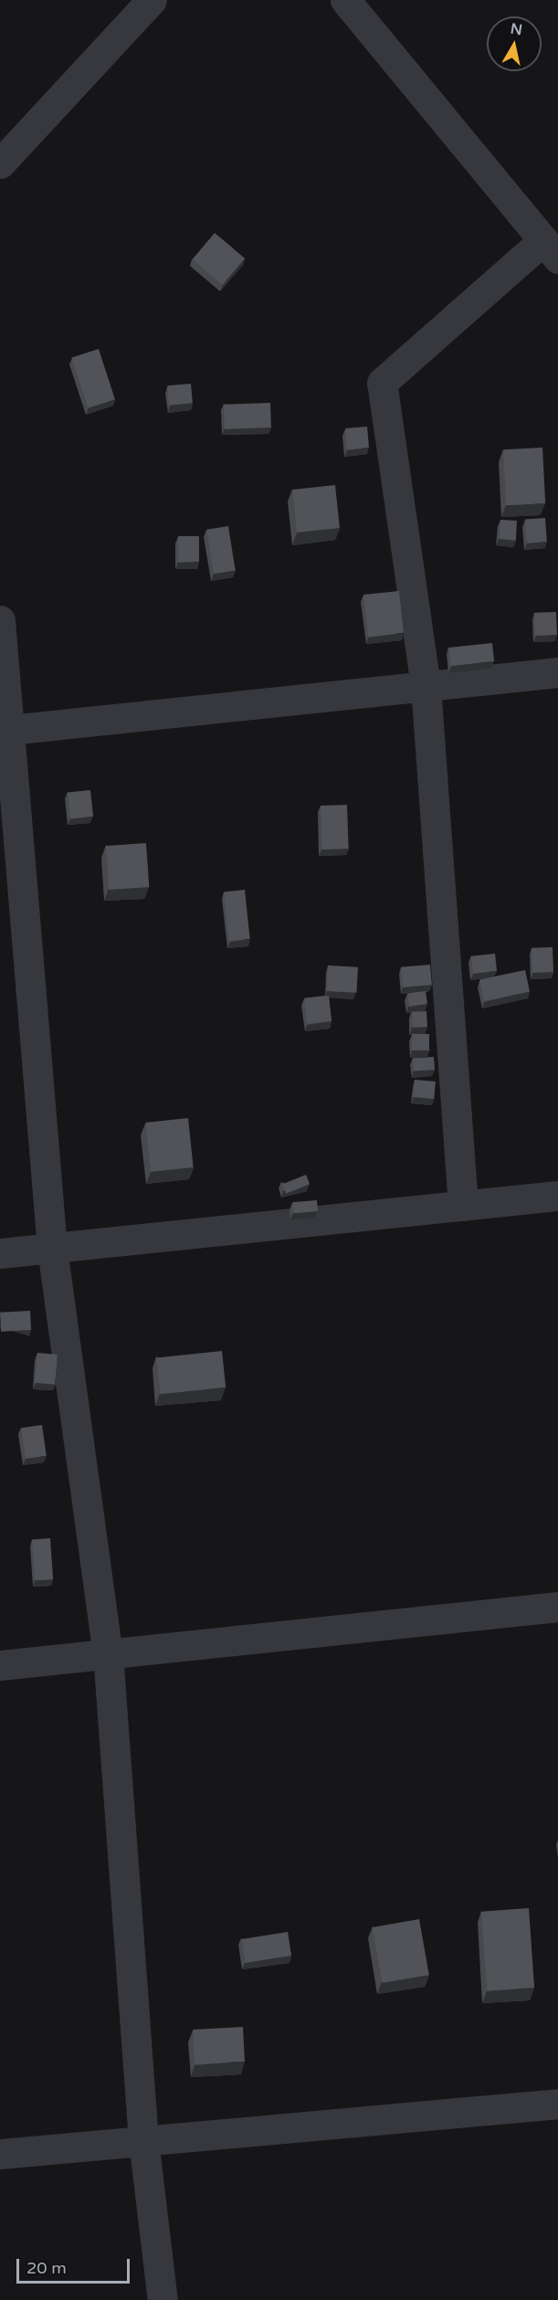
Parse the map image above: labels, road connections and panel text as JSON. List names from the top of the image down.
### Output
{
  "scale_bar": "20 m",
  "north": "top"
}
